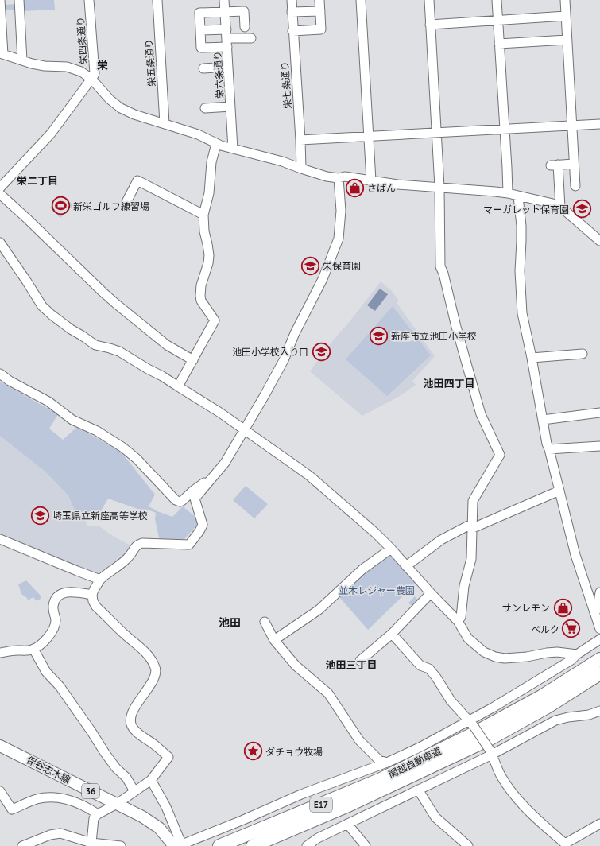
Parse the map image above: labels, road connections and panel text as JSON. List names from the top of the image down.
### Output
{
  "streets": {
    "highway": ["関越自動車道", "E17"],
    "main road": ["保谷志木線", "36"],
    "street": [
      "栄四条通り",
      "栄五条通り",
      "栄六条通り",
      "栄七条通り"
    ]
  },
  "districts": [
    "栄",
    "栄二丁目",
    "池田四丁目",
    "池田",
    "池田三丁目"
  ],
  "parks": ["並木レジャー農園"],
  "places": {
    "shop": ["さぱん", "サンレモン"],
    "sports": ["新栄ゴルフ練習場"],
    "school or university": [
      "マーガレット保育園",
      "栄保育園",
      "新座市立池田小学校",
      "池田小学校入り口",
      "埼玉県立新座高等学校"
    ],
    "supermarket": ["ベルク"],
    "place": ["ダチョウ牧場"]
  }
}
